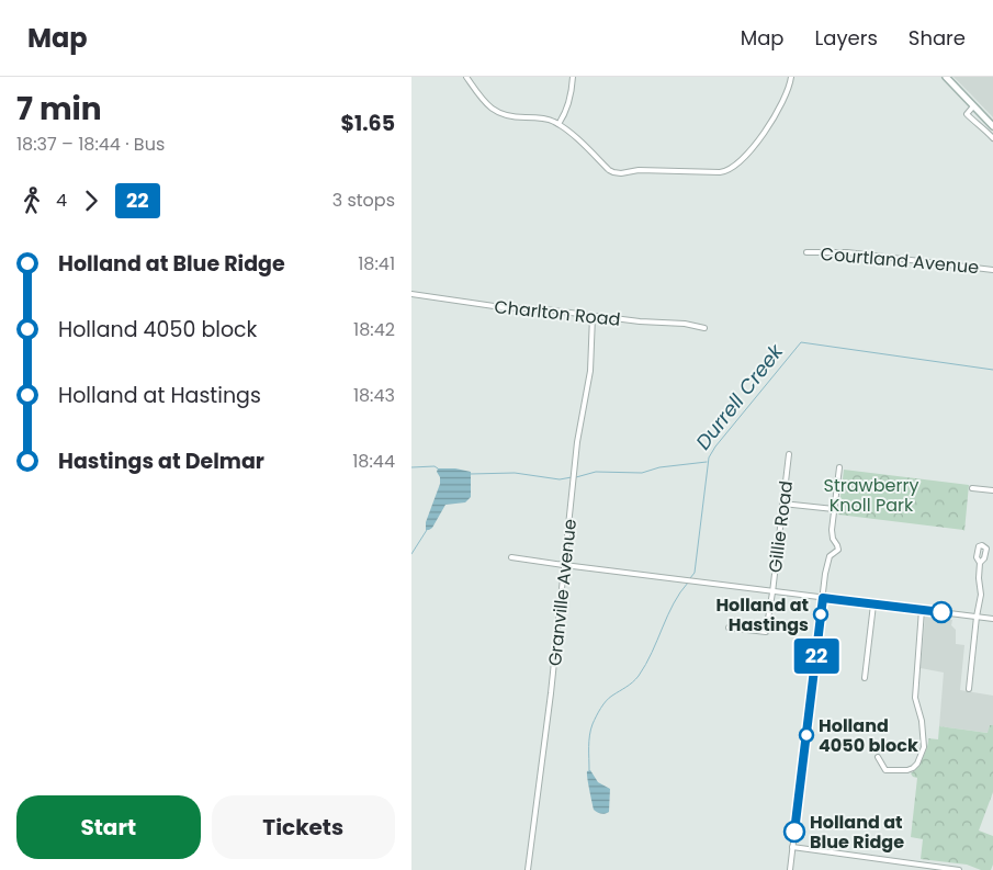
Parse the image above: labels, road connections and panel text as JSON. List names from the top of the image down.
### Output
{
  "streets": {
    "street": [
      "Courtland Avenue",
      "Charlton Road",
      "Gillie Road",
      "Granville Avenue"
    ]
  },
  "crossings": [
    ["Charlton Road", "Granville Avenue"]
  ],
  "water": ["Durrell Creek"],
  "parks": ["Strawberry Knoll Park"],
  "places": ["Holland at Hastings", "Holland 4050 block", "Holland at Blue Ridge"],
  "lines": ["bus line 22"],
  "page": {
    "header": "Map",
    "nav": ["Map", "Layers", "Share"],
    "heading": ["7 min", "18:37 – 18:44 · Bus", "$1.65"],
    "on_map": "22",
    "legs": ["4", "22", "3 stops"],
    "list": [
      {
        "name": "Holland at Blue Ridge",
        "value": "18:41"
      },
      {
        "name": "Holland 4050 block",
        "value": "18:42"
      },
      {
        "name": "Holland at Hastings",
        "value": "18:43"
      },
      {
        "name": "Hastings at Delmar",
        "value": "18:44"
      }
    ],
    "buttons": ["Start", "Tickets"]
  }
}
